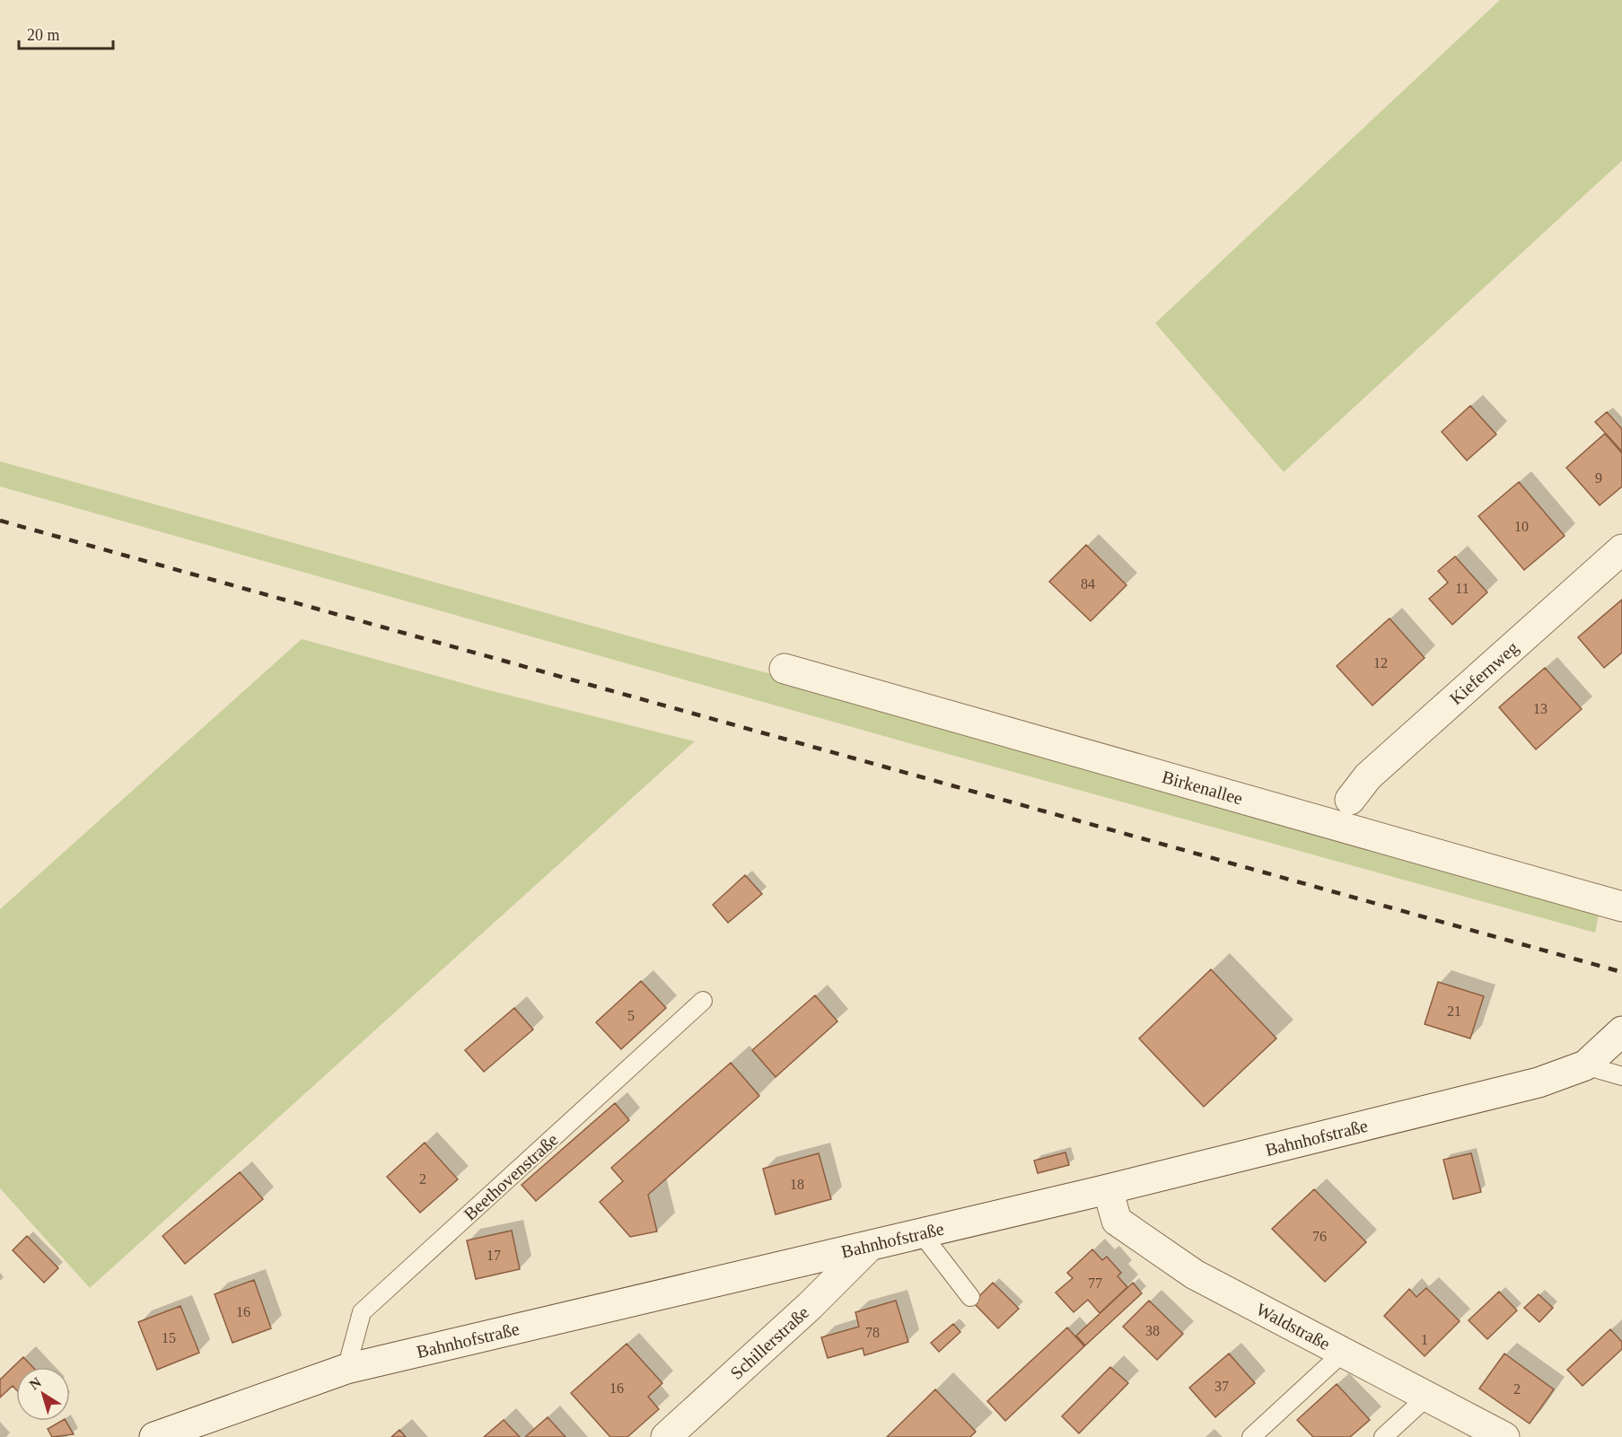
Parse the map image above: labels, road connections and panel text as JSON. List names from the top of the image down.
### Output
{
  "streets": {
    "street": [
      "Kiefernweg",
      "Birkenallee",
      "Bahnhofstraße",
      "Waldstraße",
      "Schillerstraße"
    ],
    "lane": ["Beethovenstraße"]
  },
  "crossings": [
    ["Bahnhofstraße", "Beethovenstraße"],
    ["Bahnhofstraße", "Waldstraße"],
    ["Bahnhofstraße", "Schillerstraße"]
  ],
  "house_numbers": [
    "9",
    "10",
    "84",
    "11",
    "12",
    "13",
    "21",
    "5",
    "2",
    "18",
    "76",
    "17",
    "77",
    "16",
    "38",
    "78",
    "15",
    "1",
    "37",
    "16",
    "2"
  ],
  "scale_bar": "20 m",
  "north": "top left"
}
